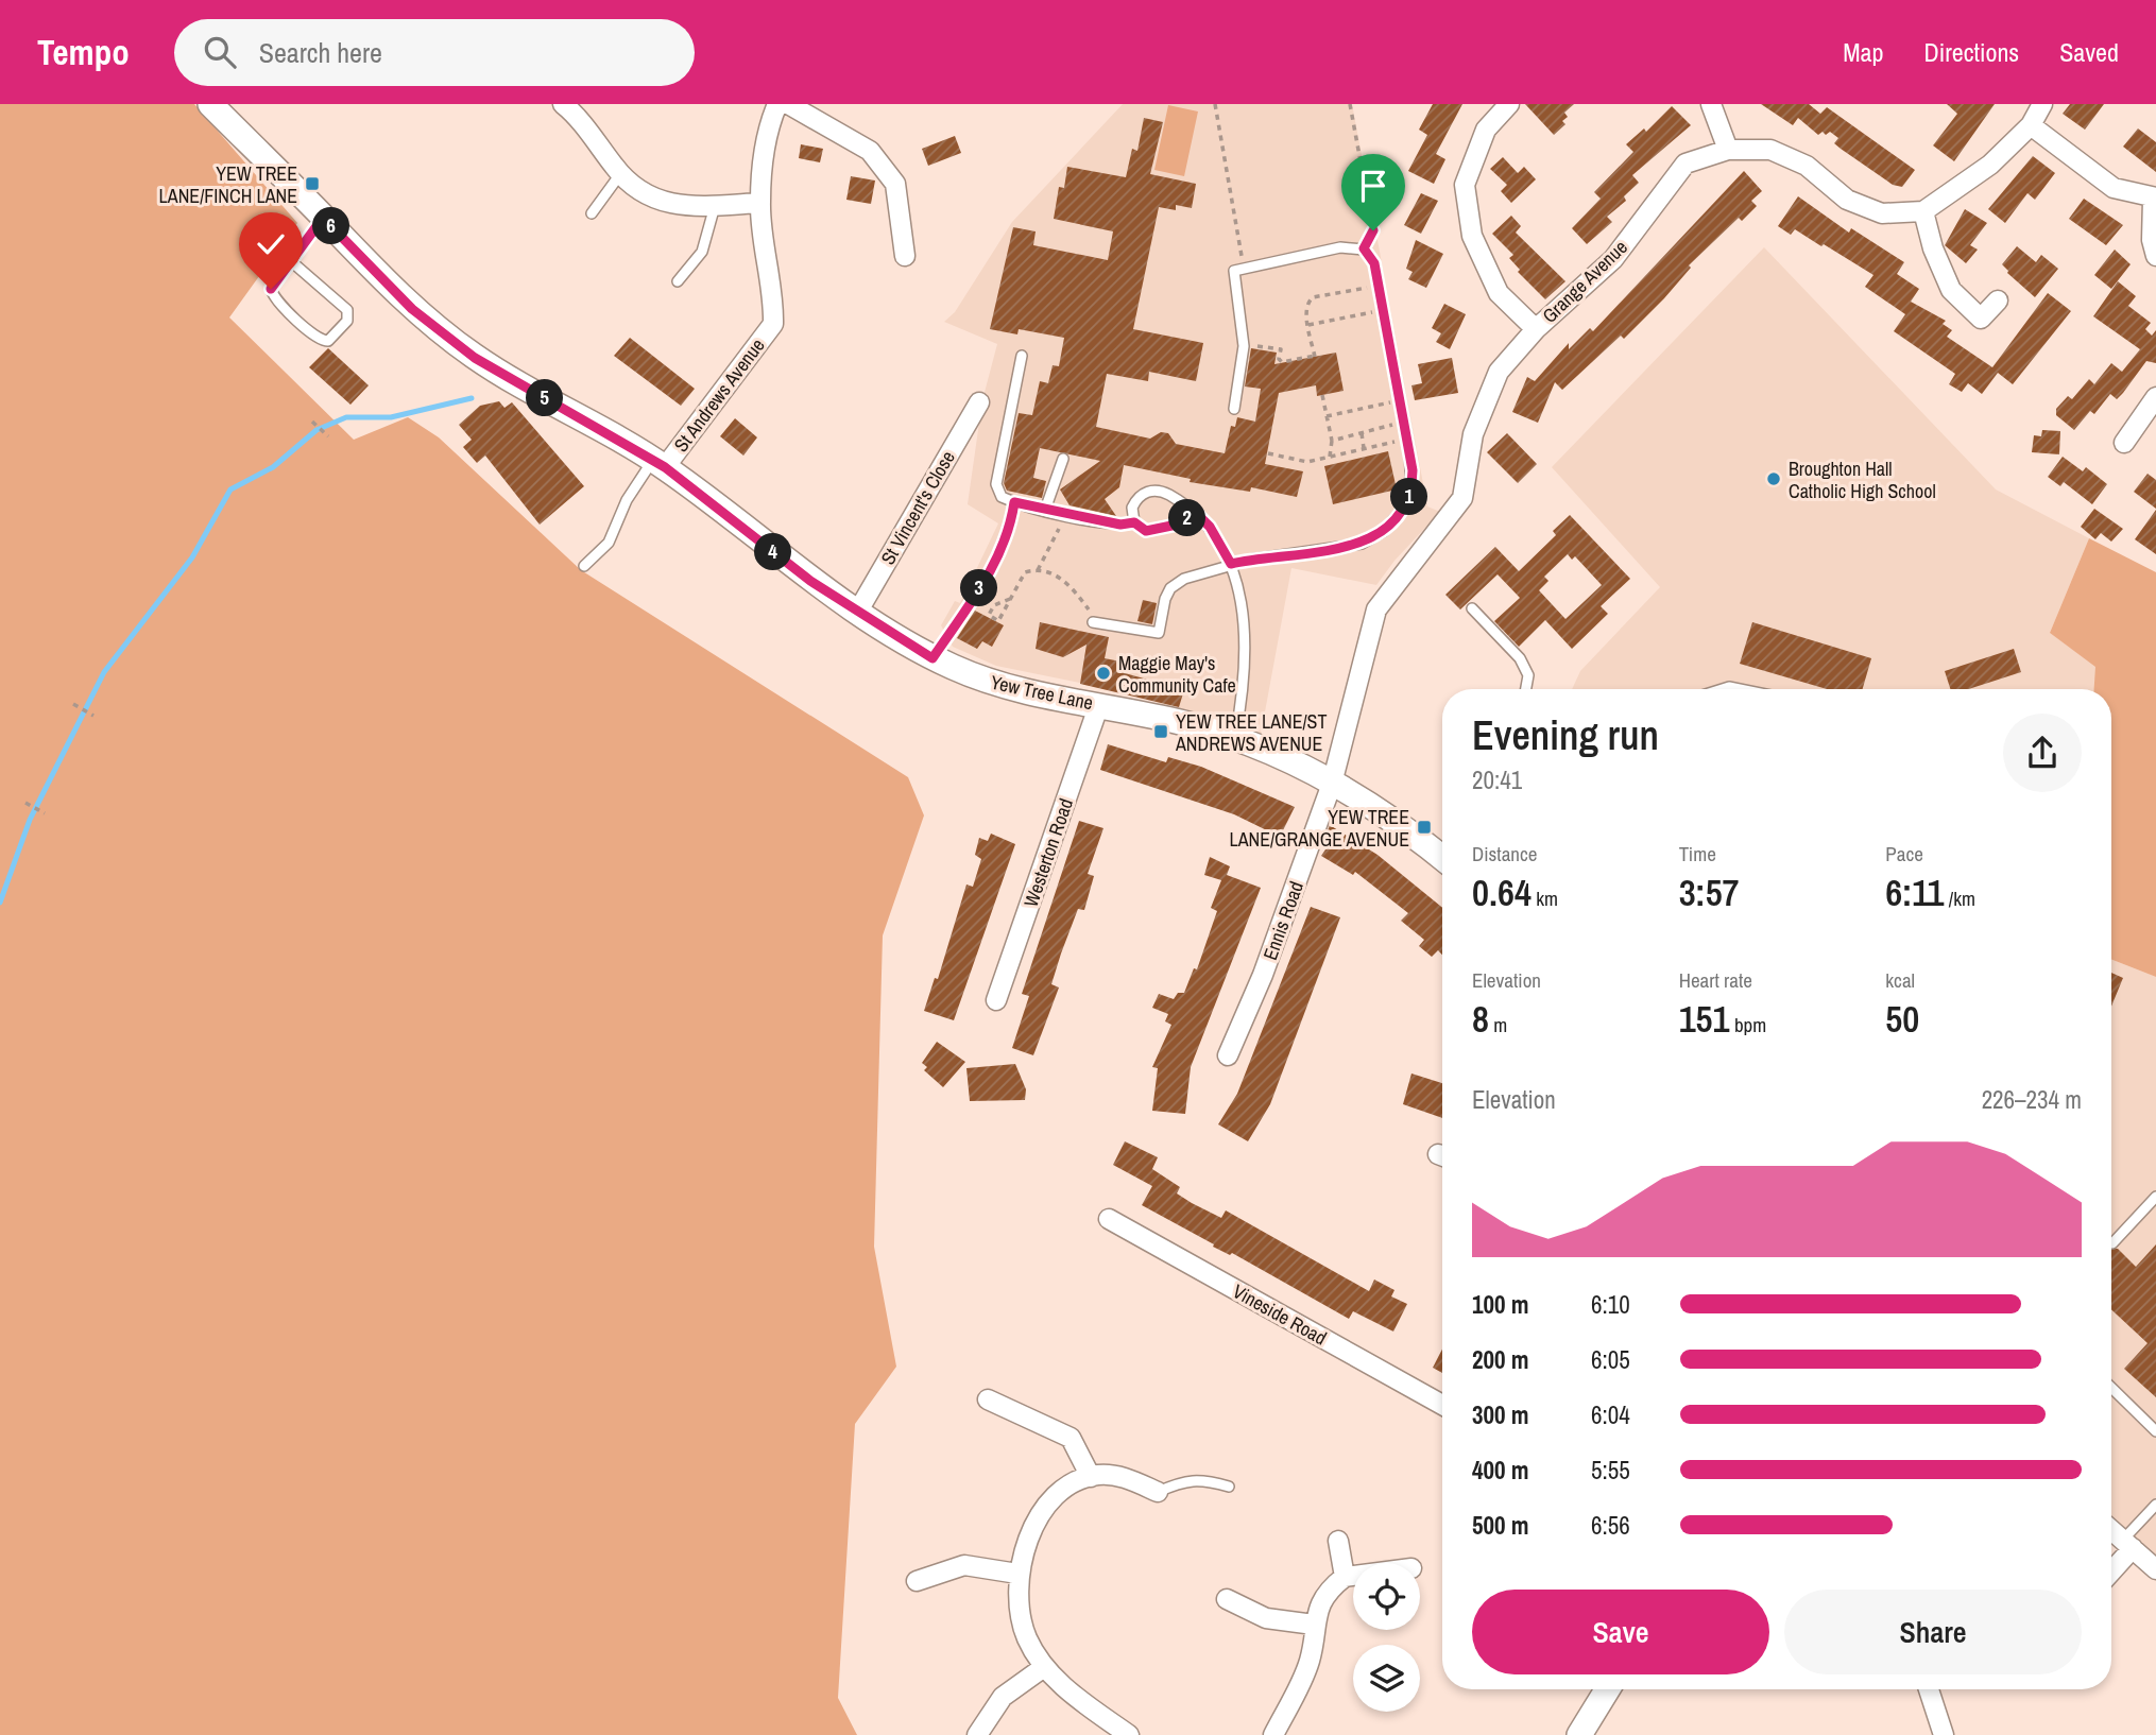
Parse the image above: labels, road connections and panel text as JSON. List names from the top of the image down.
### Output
{
  "streets": {
    "street": [
      "Grange Avenue",
      "St Andrews Avenue",
      "St Vincent's Close",
      "Yew Tree Lane",
      "Westerton Road",
      "Ennis Road",
      "Vineside Road"
    ]
  },
  "crossings": [
    ["Grange Avenue", "Yew Tree Lane"],
    ["Grange Avenue", "Ennis Road"],
    ["St Andrews Avenue", "Yew Tree Lane"],
    ["St Vincent's Close", "Yew Tree Lane"],
    ["Yew Tree Lane", "Westerton Road"],
    ["Yew Tree Lane", "Ennis Road"]
  ],
  "places": {
    "transit": ["YEW TREE LANE/FINCH LANE", "YEW TREE LANE/ST ANDREWS AVENUE", "YEW TREE LANE/GRANGE AVENUE"],
    "other": ["Broughton Hall Catholic High School", "Maggie May's Community Cafe"]
  },
  "page": {
    "header": "Tempo",
    "search": "Search here",
    "nav": ["Map", "Directions", "Saved"],
    "pins": [
      "6",
      "5",
      "1",
      "2",
      "4",
      "3"
    ],
    "heading": ["Evening run", "20:41"],
    "stats": [
      ["Distance", "0.64 km"],
      ["Time", "3:57"],
      ["Pace", "6:11 /km"],
      ["Elevation", "8 m"],
      ["Heart rate", "151 bpm"],
      ["kcal", "50"]
    ],
    "chart": ["Elevation", "226–234 m"],
    "list": [
      {
        "name": "100 m",
        "note": "6:10"
      },
      {
        "name": "200 m",
        "note": "6:05"
      },
      {
        "name": "300 m",
        "note": "6:04"
      },
      {
        "name": "400 m",
        "note": "5:55"
      },
      {
        "name": "500 m",
        "note": "6:56"
      }
    ],
    "buttons": ["Save", "Share"]
  }
}
